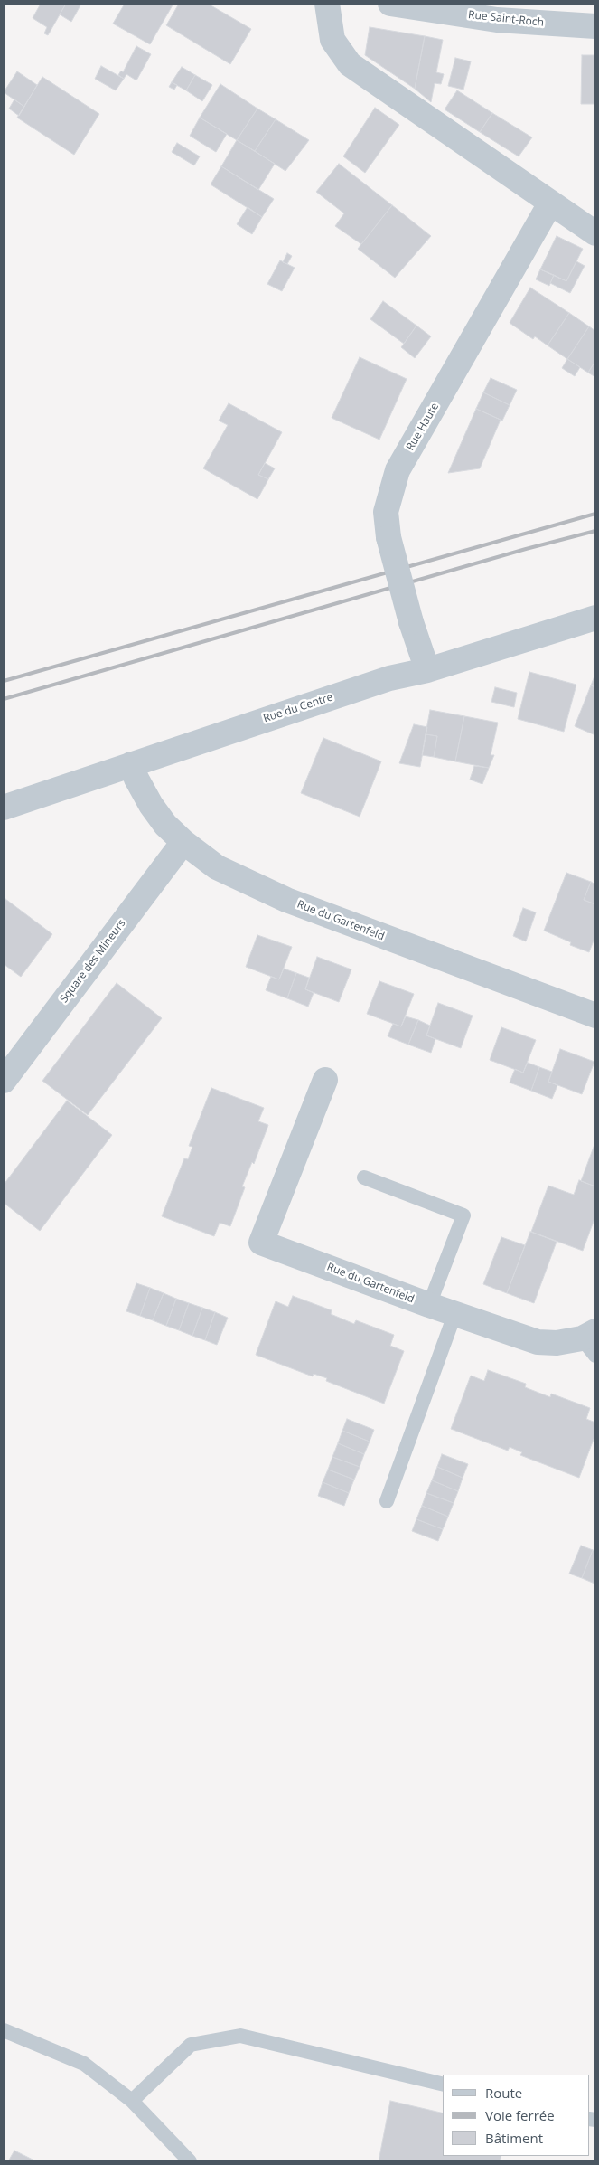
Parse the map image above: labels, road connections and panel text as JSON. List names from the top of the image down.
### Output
{
  "streets": {
    "street": [
      "Rue Saint-Roch",
      "Rue Haute",
      "Rue du Centre",
      "Rue du Gartenfeld",
      "Square des Mineurs"
    ]
  },
  "crossings": [
    ["Rue Haute", "Rue du Centre"],
    ["Rue du Centre", "Rue du Gartenfeld"],
    ["Rue du Gartenfeld", "Square des Mineurs"]
  ],
  "legend": ["Route", "Voie ferrée", "Bâtiment"]
}
